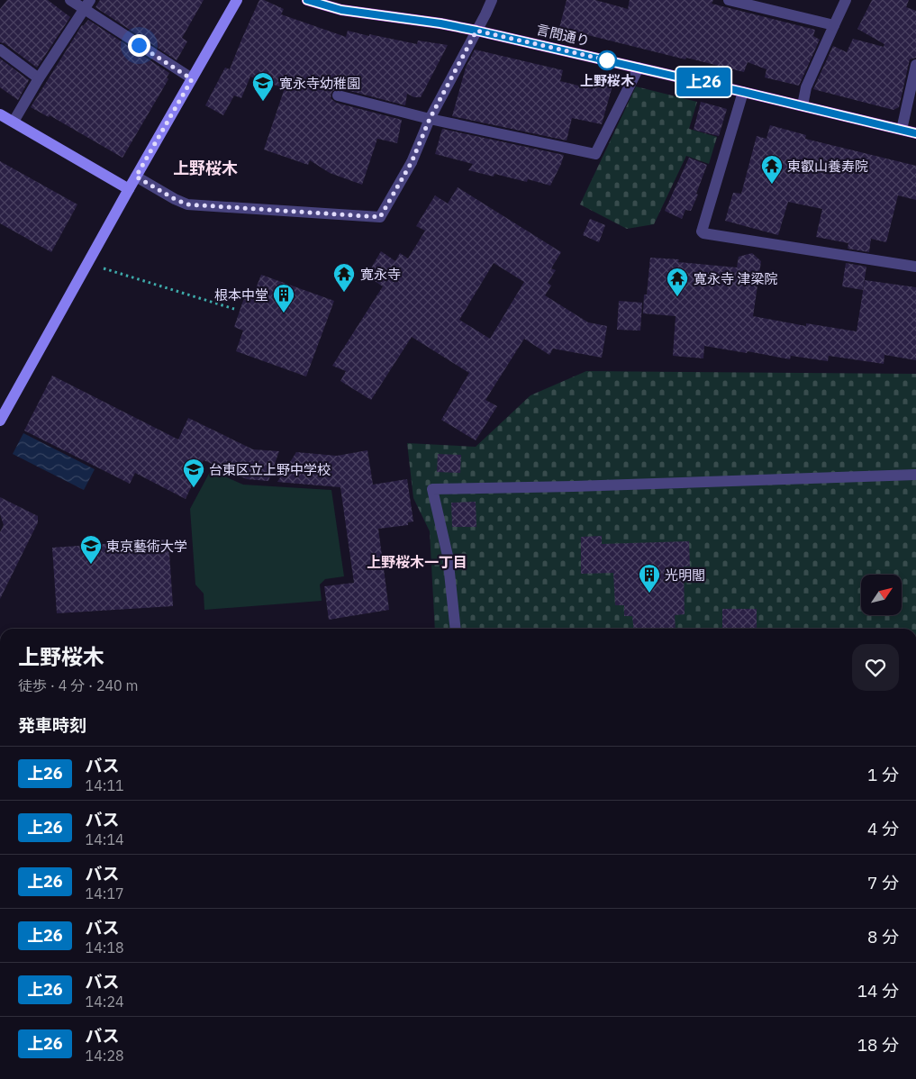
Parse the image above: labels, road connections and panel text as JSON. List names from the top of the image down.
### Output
{
  "streets": {
    "main road": ["言問通り"]
  },
  "districts": ["上野桜木", "上野桜木一丁目"],
  "places": {
    "other": ["上野桜木"],
    "school or university": ["寛永寺幼稚園", "台東区立上野中学校", "東京藝術大学"],
    "temple": ["東叡山養寿院", "寛永寺", "寛永寺 津梁院"],
    "building": ["根本中堂", "光明閣"]
  },
  "lines": ["bus line 上26"],
  "north": "top right",
  "page": {
    "on_map": "上26",
    "heading": [
      ["上野桜木", "徒歩 · 4 分 · 240 m"],
      "発車時刻"
    ],
    "list": [
      {
        "mark": "上26",
        "name": "バス",
        "note": "14:11",
        "value": "1 分"
      },
      {
        "mark": "上26",
        "name": "バス",
        "note": "14:14",
        "value": "4 分"
      },
      {
        "mark": "上26",
        "name": "バス",
        "note": "14:17",
        "value": "7 分"
      },
      {
        "mark": "上26",
        "name": "バス",
        "note": "14:18",
        "value": "8 分"
      },
      {
        "mark": "上26",
        "name": "バス",
        "note": "14:24",
        "value": "14 分"
      },
      {
        "mark": "上26",
        "name": "バス",
        "note": "14:28",
        "value": "18 分"
      }
    ]
  }
}
